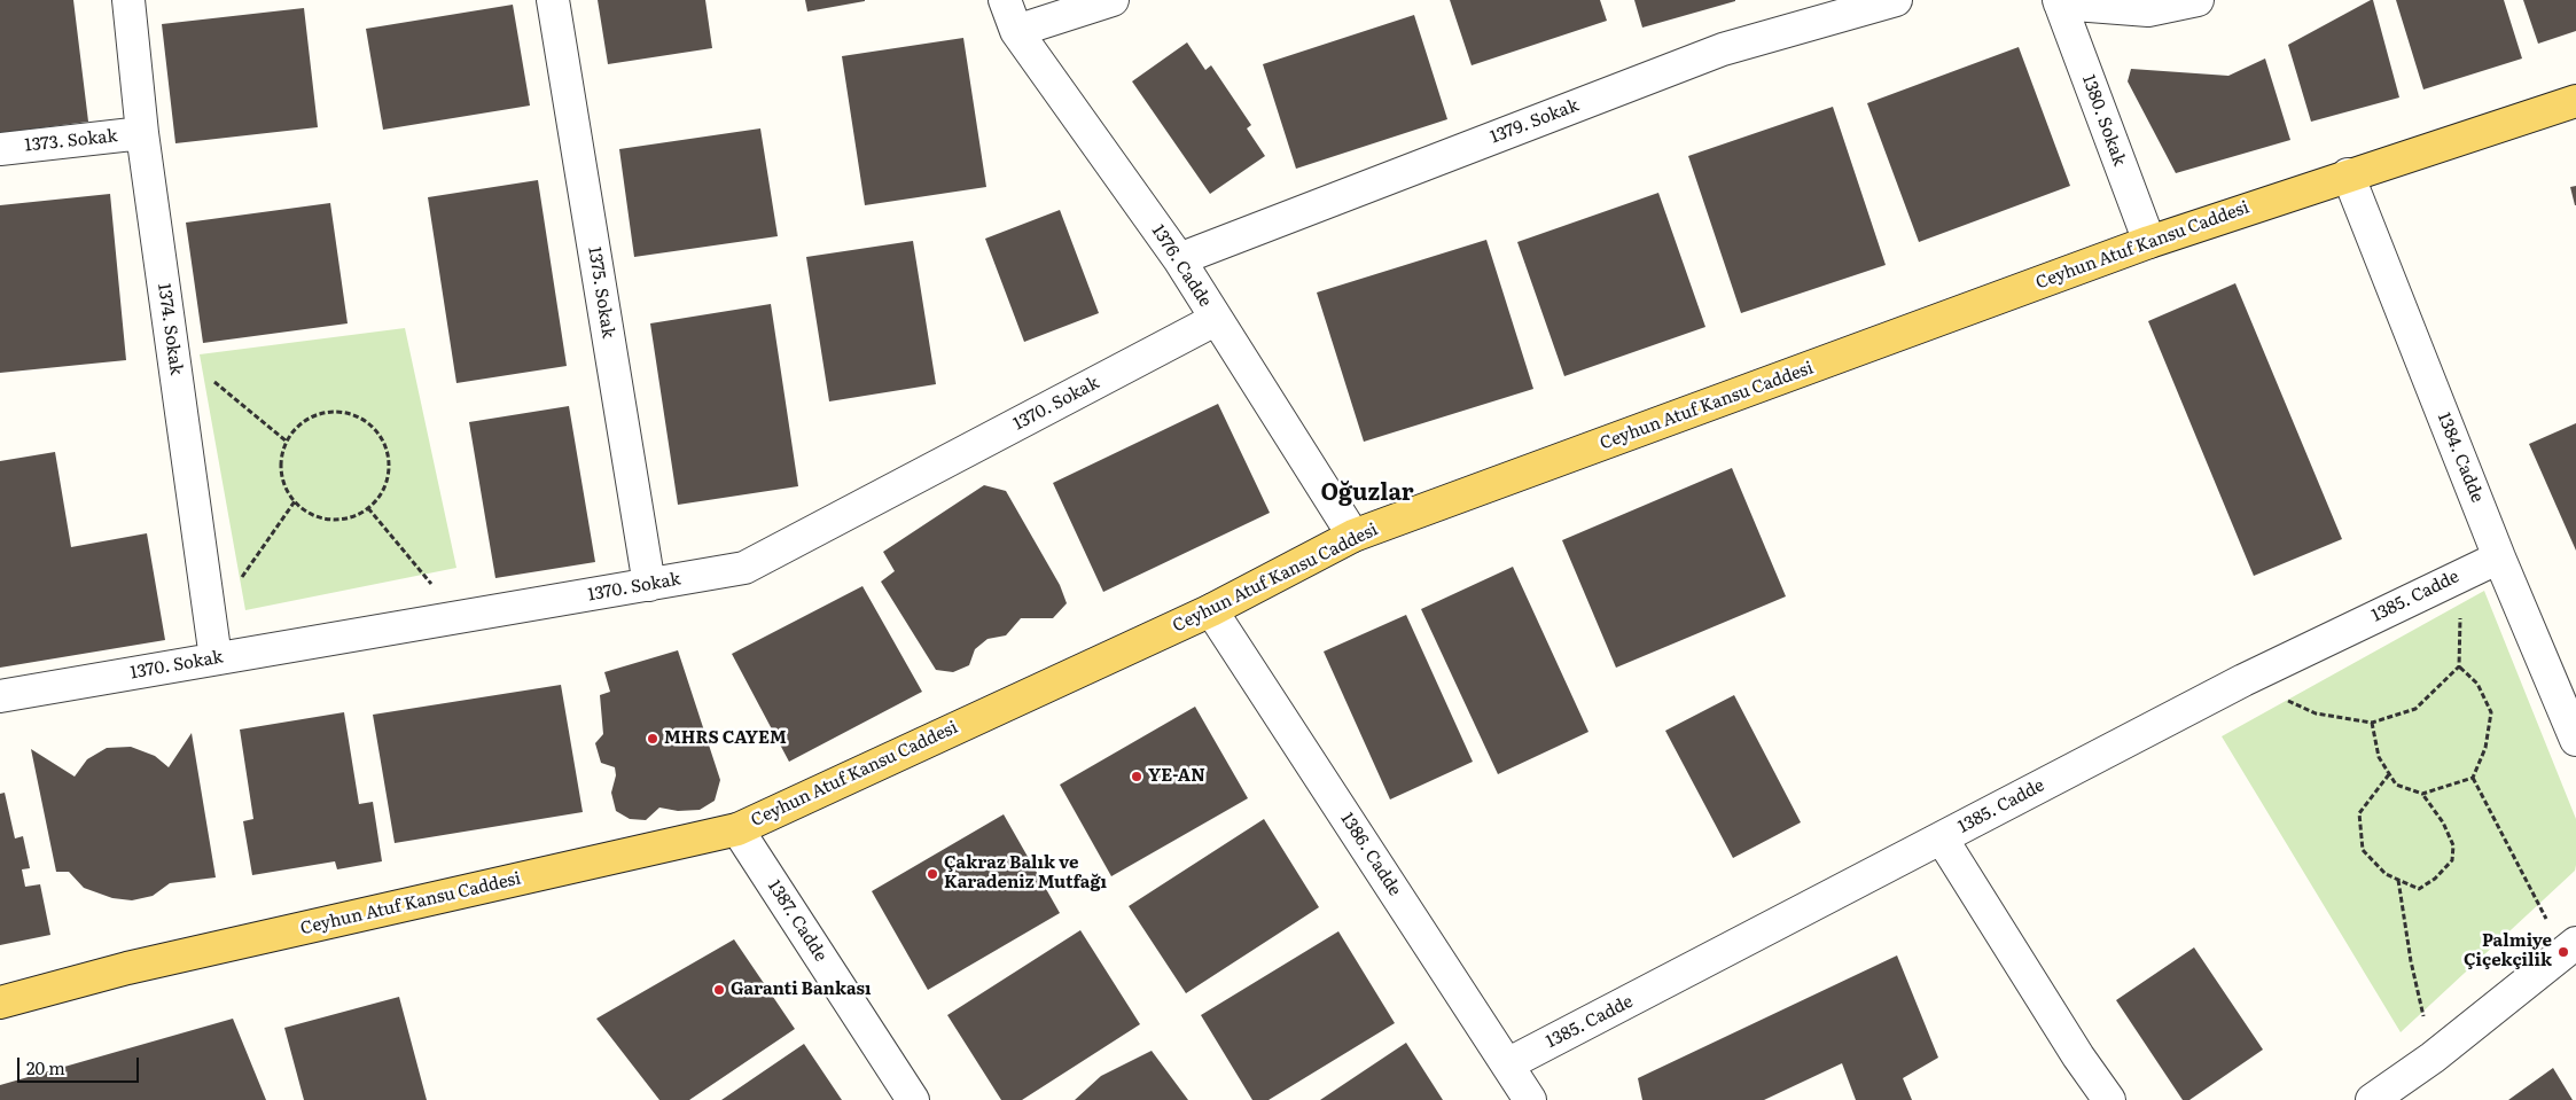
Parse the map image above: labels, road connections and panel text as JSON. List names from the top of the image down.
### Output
{
  "streets": {
    "main road": ["Ceyhun Atuf Kansu Caddesi"],
    "street": [
      "1380. Sokak",
      "1379. Sokak",
      "1373. Sokak",
      "1376. Cadde",
      "1375. Sokak",
      "1374. Sokak",
      "1370. Sokak",
      "1384. Cadde",
      "1385. Cadde",
      "1386. Cadde",
      "1387. Cadde"
    ]
  },
  "crossings": [
    ["1380. Sokak", "Ceyhun Atuf Kansu Caddesi"],
    ["1379. Sokak", "1376. Cadde"],
    ["1373. Sokak", "1374. Sokak"],
    ["Ceyhun Atuf Kansu Caddesi", "1376. Cadde"],
    ["Ceyhun Atuf Kansu Caddesi", "1384. Cadde"],
    ["Ceyhun Atuf Kansu Caddesi", "1386. Cadde"],
    ["Ceyhun Atuf Kansu Caddesi", "1387. Cadde"],
    ["1376. Cadde", "1370. Sokak"],
    ["1375. Sokak", "1370. Sokak"],
    ["1374. Sokak", "1370. Sokak"],
    ["1384. Cadde", "1385. Cadde"],
    ["1385. Cadde", "1386. Cadde"]
  ],
  "districts": ["Oğuzlar"],
  "places": [
    "MHRS CAYEM",
    "YE-AN",
    "Çakraz Balık ve Karadeniz Mutfağı",
    "Palmiye Çiçekçilik",
    "Garanti Bankası"
  ],
  "scale_bar": "20 m"
}
